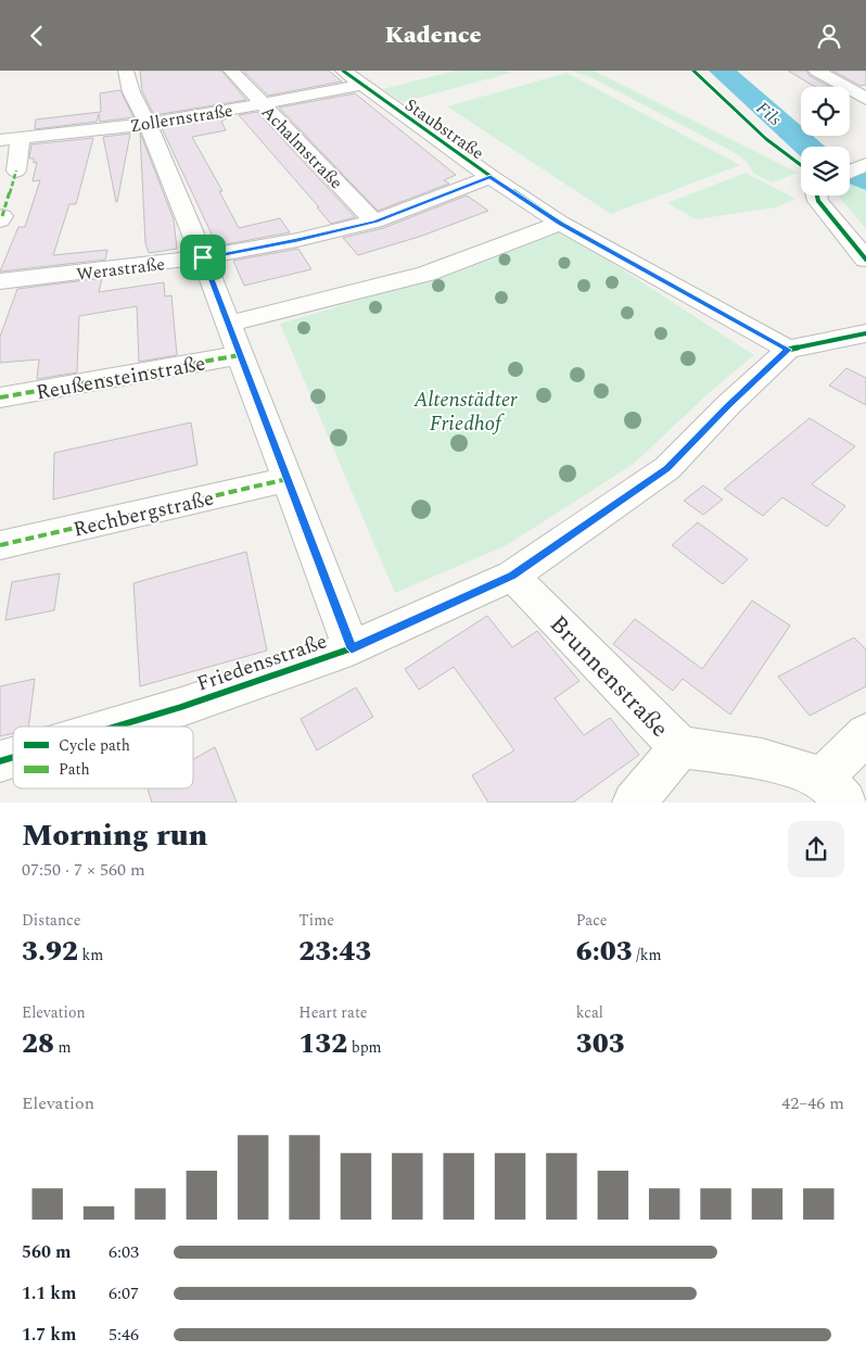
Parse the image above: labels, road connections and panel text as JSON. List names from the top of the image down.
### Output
{
  "streets": {
    "street": [
      "Zollernstraße",
      "Staubstraße",
      "Achalmstraße",
      "Werastraße",
      "Reußensteinstraße",
      "Rechbergstraße",
      "Friedensstraße",
      "Brunnenstraße"
    ]
  },
  "crossings": [
    ["Zollernstraße", "Staubstraße"],
    ["Zollernstraße", "Achalmstraße"],
    ["Staubstraße", "Werastraße"],
    ["Staubstraße", "Friedensstraße"],
    ["Achalmstraße", "Werastraße"],
    ["Friedensstraße", "Brunnenstraße"]
  ],
  "water": ["Fils"],
  "parks": ["Altenstädter Friedhof"],
  "legend": ["Cycle path", "Path"],
  "page": {
    "header": "Kadence",
    "heading": ["Morning run", "07:50 · 7 × 560 m"],
    "stats": [
      ["Distance", "3.92 km"],
      ["Time", "23:43"],
      ["Pace", "6:03 /km"],
      ["Elevation", "28 m"],
      ["Heart rate", "132 bpm"],
      ["kcal", "303"]
    ],
    "chart": ["Elevation", "42–46 m"],
    "list": [
      {
        "name": "560 m",
        "note": "6:03"
      },
      {
        "name": "1.1 km",
        "note": "6:07"
      },
      {
        "name": "1.7 km",
        "note": "5:46"
      }
    ]
  }
}
